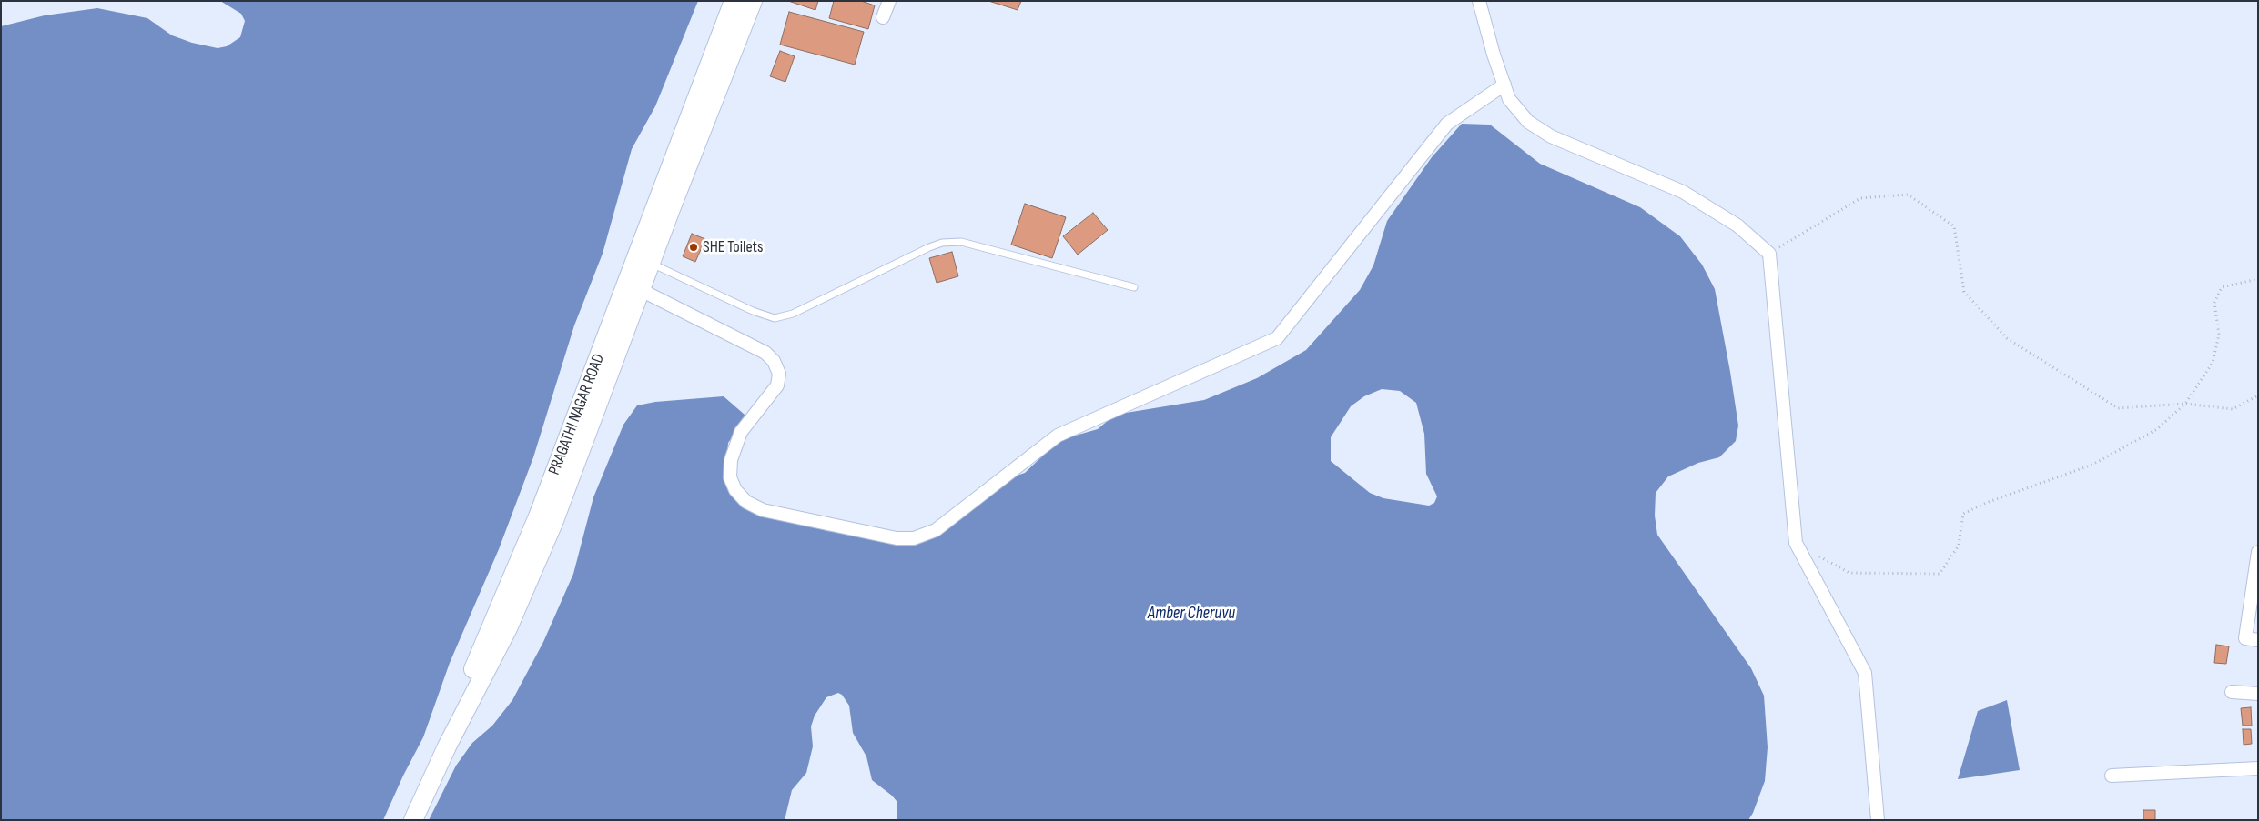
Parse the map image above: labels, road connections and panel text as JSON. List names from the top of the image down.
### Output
{
  "streets": {
    "main road": ["PRAGATHI NAGAR ROAD"]
  },
  "water": ["Amber Cheruvu"],
  "places": ["SHE Toilets"]
}
